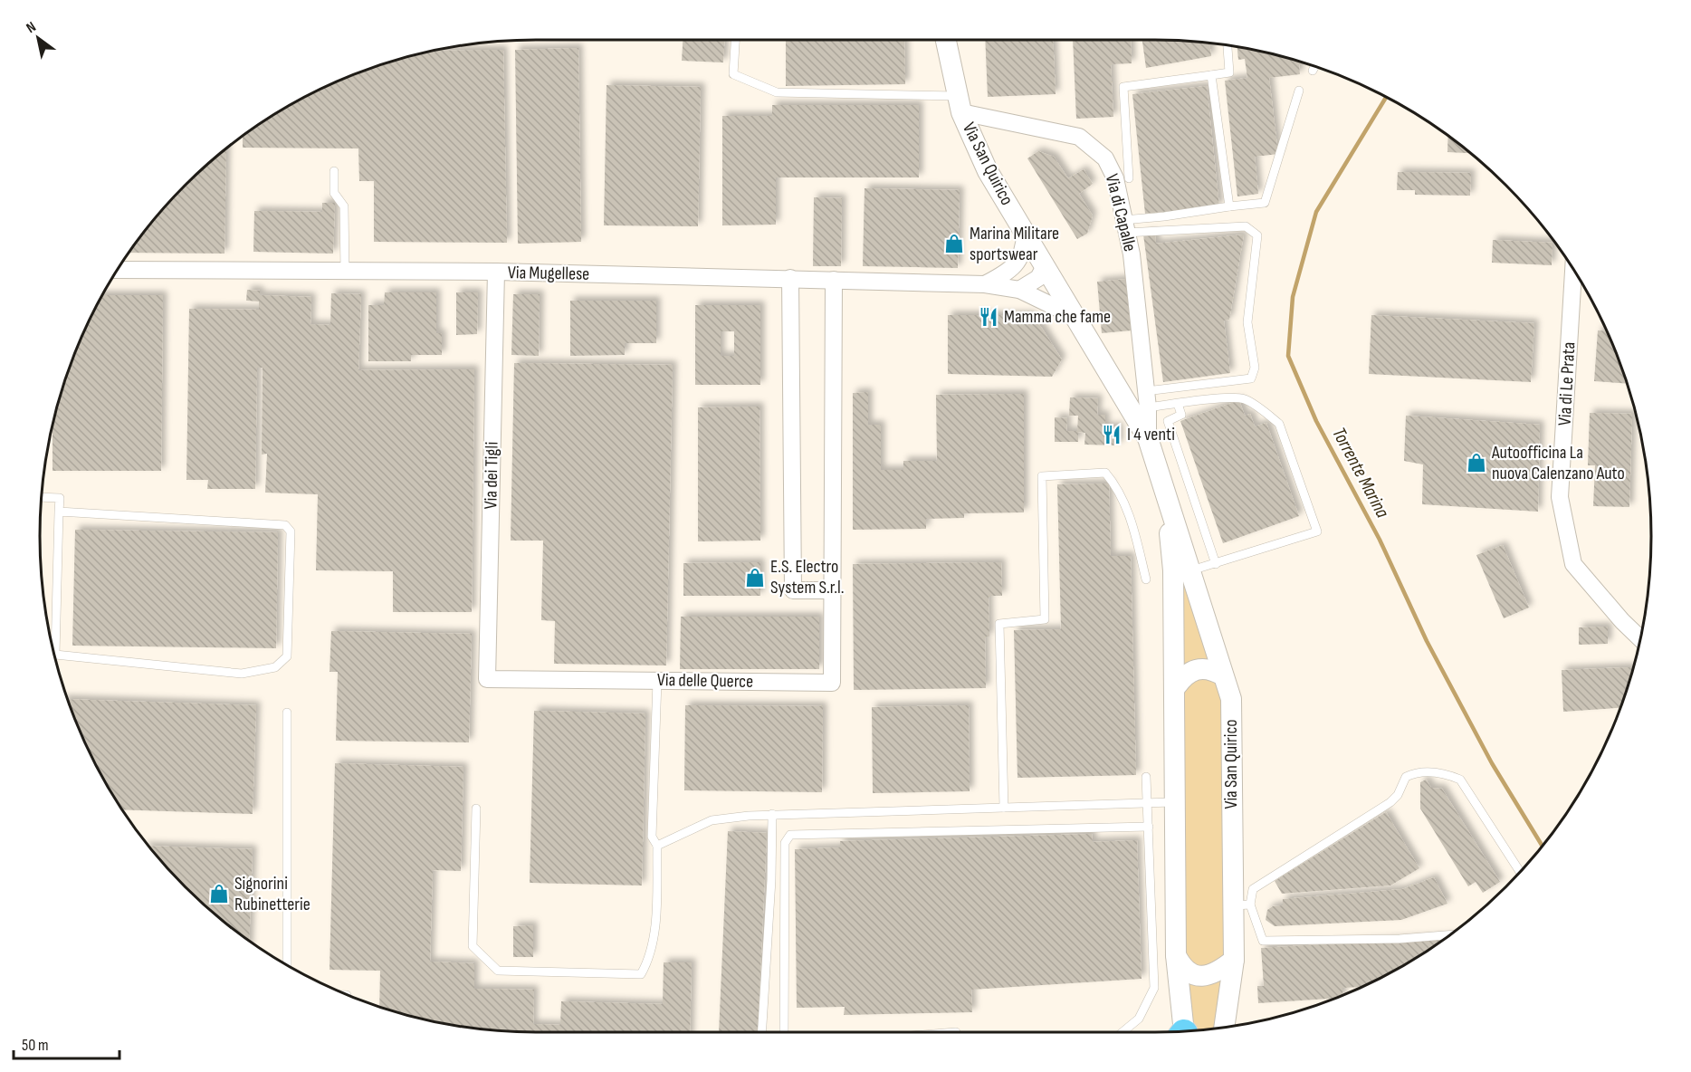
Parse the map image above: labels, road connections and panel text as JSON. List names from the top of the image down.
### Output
{
  "streets": {
    "street": [
      "Via San Quirico",
      "Via di Capalle",
      "Via Mugellese",
      "Via di Le Prata",
      "Via dei Tigli",
      "Via delle Querce"
    ]
  },
  "crossings": [
    ["Via San Quirico", "Via di Capalle"],
    ["Via San Quirico", "Via Mugellese"],
    ["Via Mugellese", "Via dei Tigli"],
    ["Via Mugellese", "Via delle Querce"],
    ["Via dei Tigli", "Via delle Querce"]
  ],
  "water": ["Torrente Marina"],
  "places": {
    "shop": [
      "Marina Militare sportswear",
      "Autoofficina La nuova Calenzano Auto",
      "E.S. Electro System S.r.l.",
      "Signorini Rubinetterie"
    ],
    "restaurant": ["Mamma che fame", "I 4 venti"]
  },
  "scale_bar": "50 m",
  "north": "top left"
}
